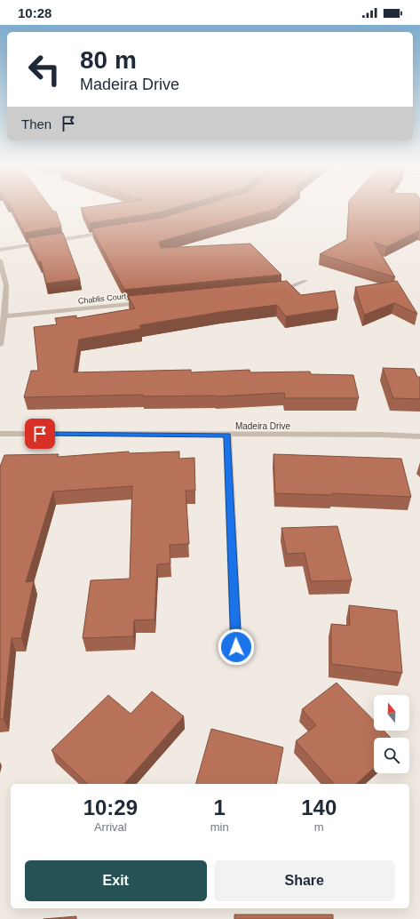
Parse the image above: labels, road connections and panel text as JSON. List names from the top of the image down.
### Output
{
  "streets": {
    "street": ["Chablis Court", "Madeira Drive"]
  },
  "north": "top",
  "page": {
    "status": "10:28",
    "turn": ["80 m", "Madeira Drive"],
    "then": "Then",
    "eta": [
      "10:29",
      "Arrival",
      "1",
      "min",
      "140",
      "m"
    ],
    "buttons": ["Exit", "Share"]
  }
}
